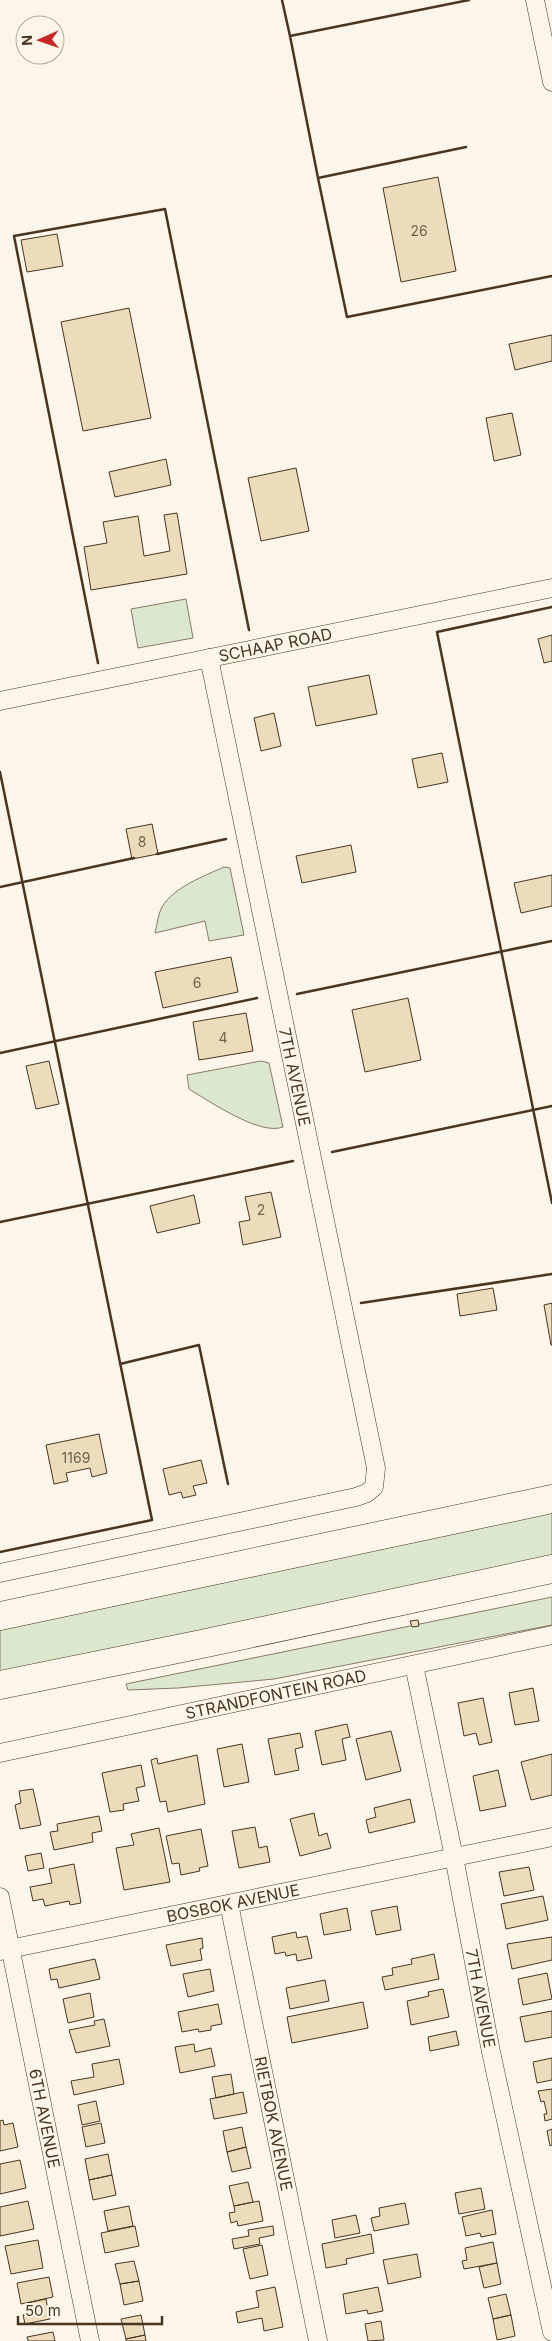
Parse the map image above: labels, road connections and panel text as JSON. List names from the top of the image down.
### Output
{
  "streets": {
    "street": [
      "SCHAAP ROAD",
      "7TH AVENUE",
      "STRANDFONTEIN ROAD",
      "BOSBOK AVENUE",
      "6TH AVENUE",
      "RIETBOK AVENUE"
    ]
  },
  "crossings": [
    ["SCHAAP ROAD", "7TH AVENUE"],
    ["7TH AVENUE", "STRANDFONTEIN ROAD"],
    ["7TH AVENUE", "BOSBOK AVENUE"],
    ["BOSBOK AVENUE", "6TH AVENUE"],
    ["BOSBOK AVENUE", "RIETBOK AVENUE"]
  ],
  "house_numbers": [
    "26",
    "8",
    "6",
    "4",
    "2",
    "1169"
  ],
  "scale_bar": "50 m",
  "north": "left"
}
